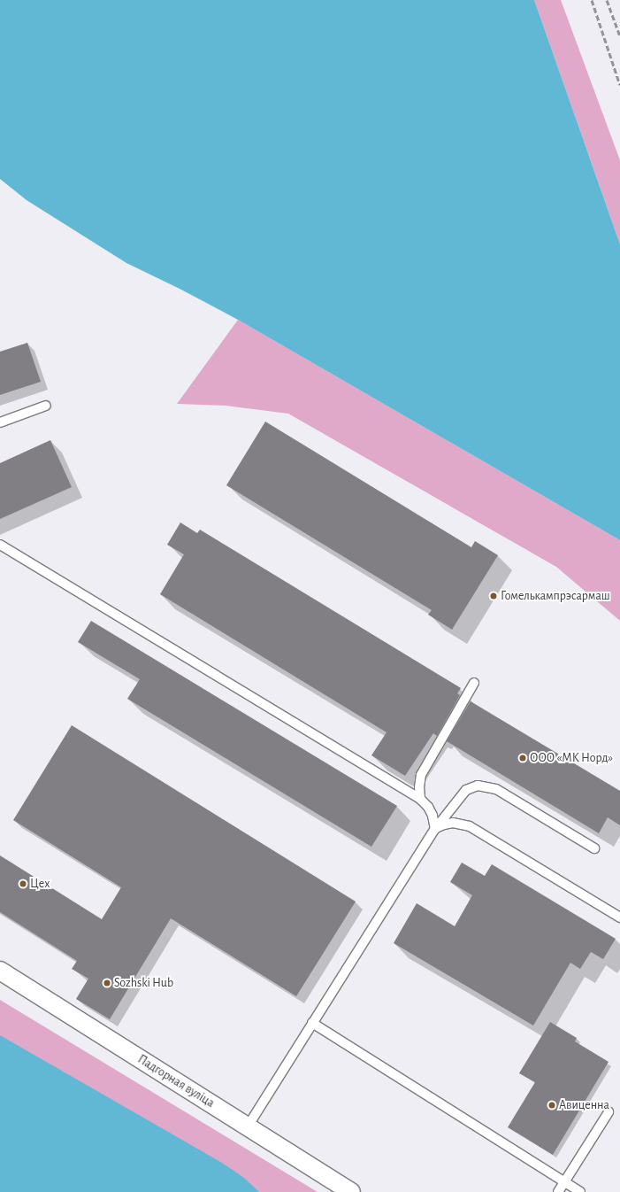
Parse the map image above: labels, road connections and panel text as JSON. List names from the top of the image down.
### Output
{
  "streets": {
    "street": ["Падгорная вуліца"]
  },
  "places": [
    "Гомелькампрэсармаш",
    "ООО «МК Норд»",
    "Цех",
    "Sozhski Hub",
    "Авиценна"
  ]
}
